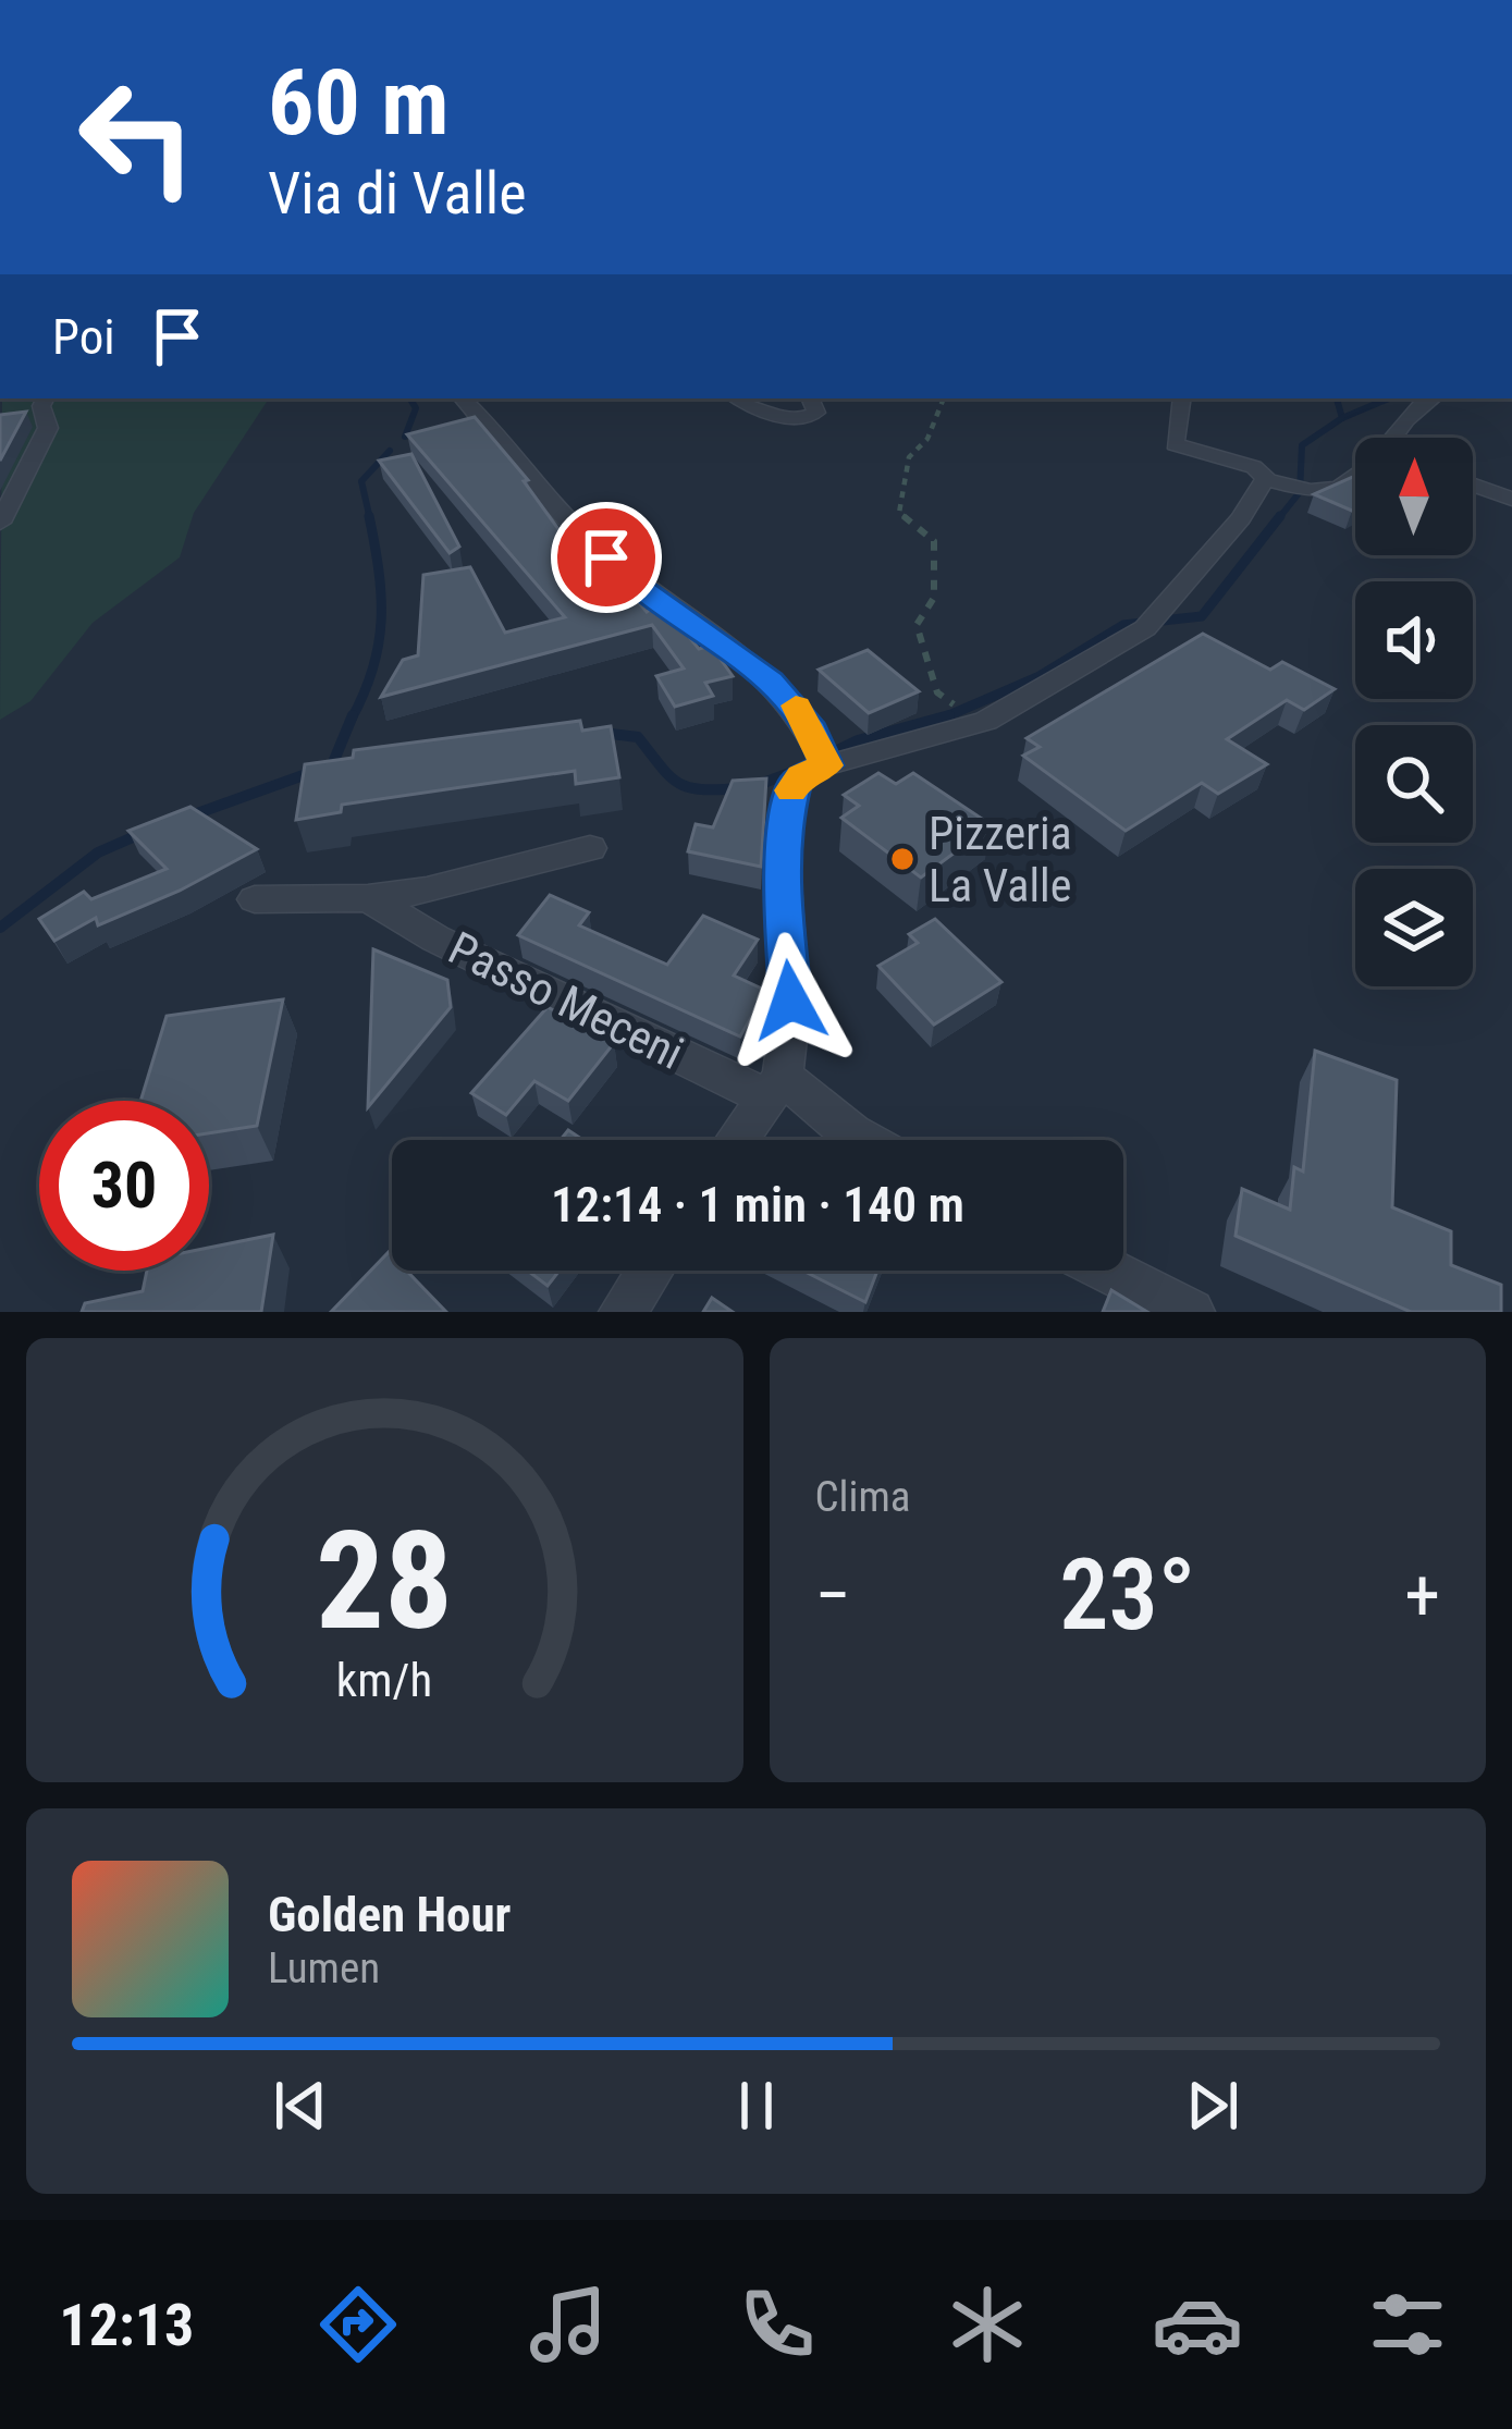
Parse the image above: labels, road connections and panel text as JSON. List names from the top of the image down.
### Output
{
  "streets": {
    "street": ["Passo Meceni"]
  },
  "places": ["Pizzeria La Valle"],
  "north": "top",
  "page": {
    "turn": ["60 m", "Via di Valle"],
    "then": "Poi",
    "limit": "30",
    "trip": "12:14 · 1 min · 140 m",
    "tile": "Clima",
    "heat": ["−", "23°", "+"],
    "song": ["Golden Hour", "Lumen"],
    "tabs": "12:13",
    "gauge": ["28", "km/h"]
  }
}
